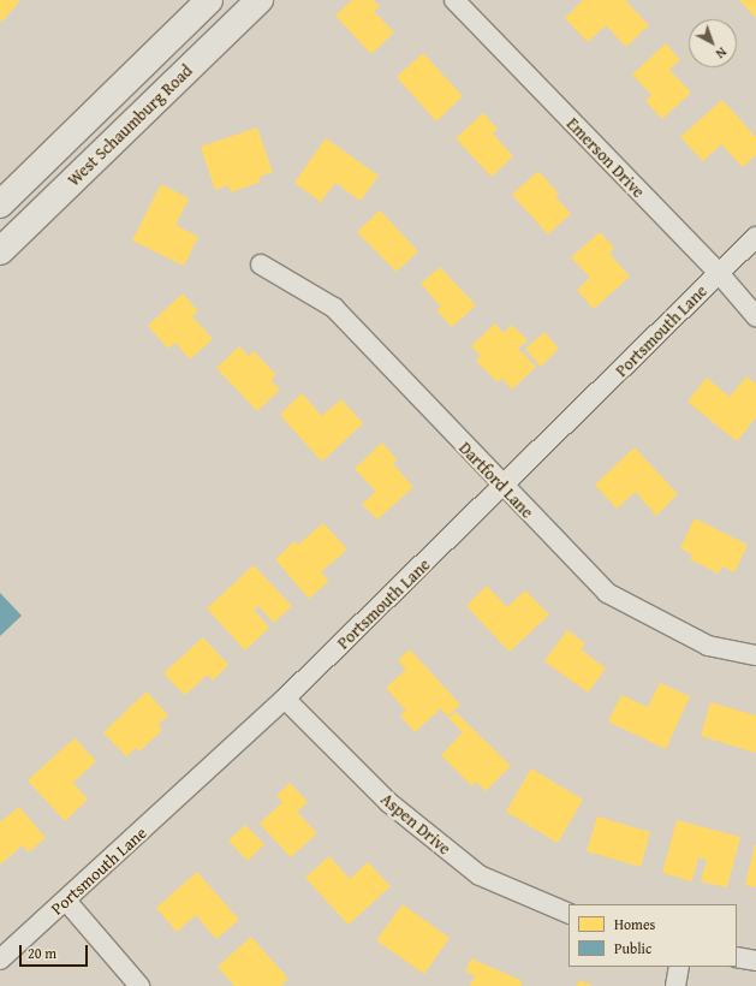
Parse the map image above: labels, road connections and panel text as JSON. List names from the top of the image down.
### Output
{
  "streets": {
    "main road": ["West Schaumburg Road"],
    "street": [
      "Emerson Drive",
      "Portsmouth Lane",
      "Dartford Lane",
      "Aspen Drive"
    ]
  },
  "crossings": [
    ["Emerson Drive", "Portsmouth Lane"],
    ["Portsmouth Lane", "Dartford Lane"],
    ["Portsmouth Lane", "Aspen Drive"]
  ],
  "legend": ["Homes", "Public"],
  "scale_bar": "20 m",
  "north": "bottom right"
}
